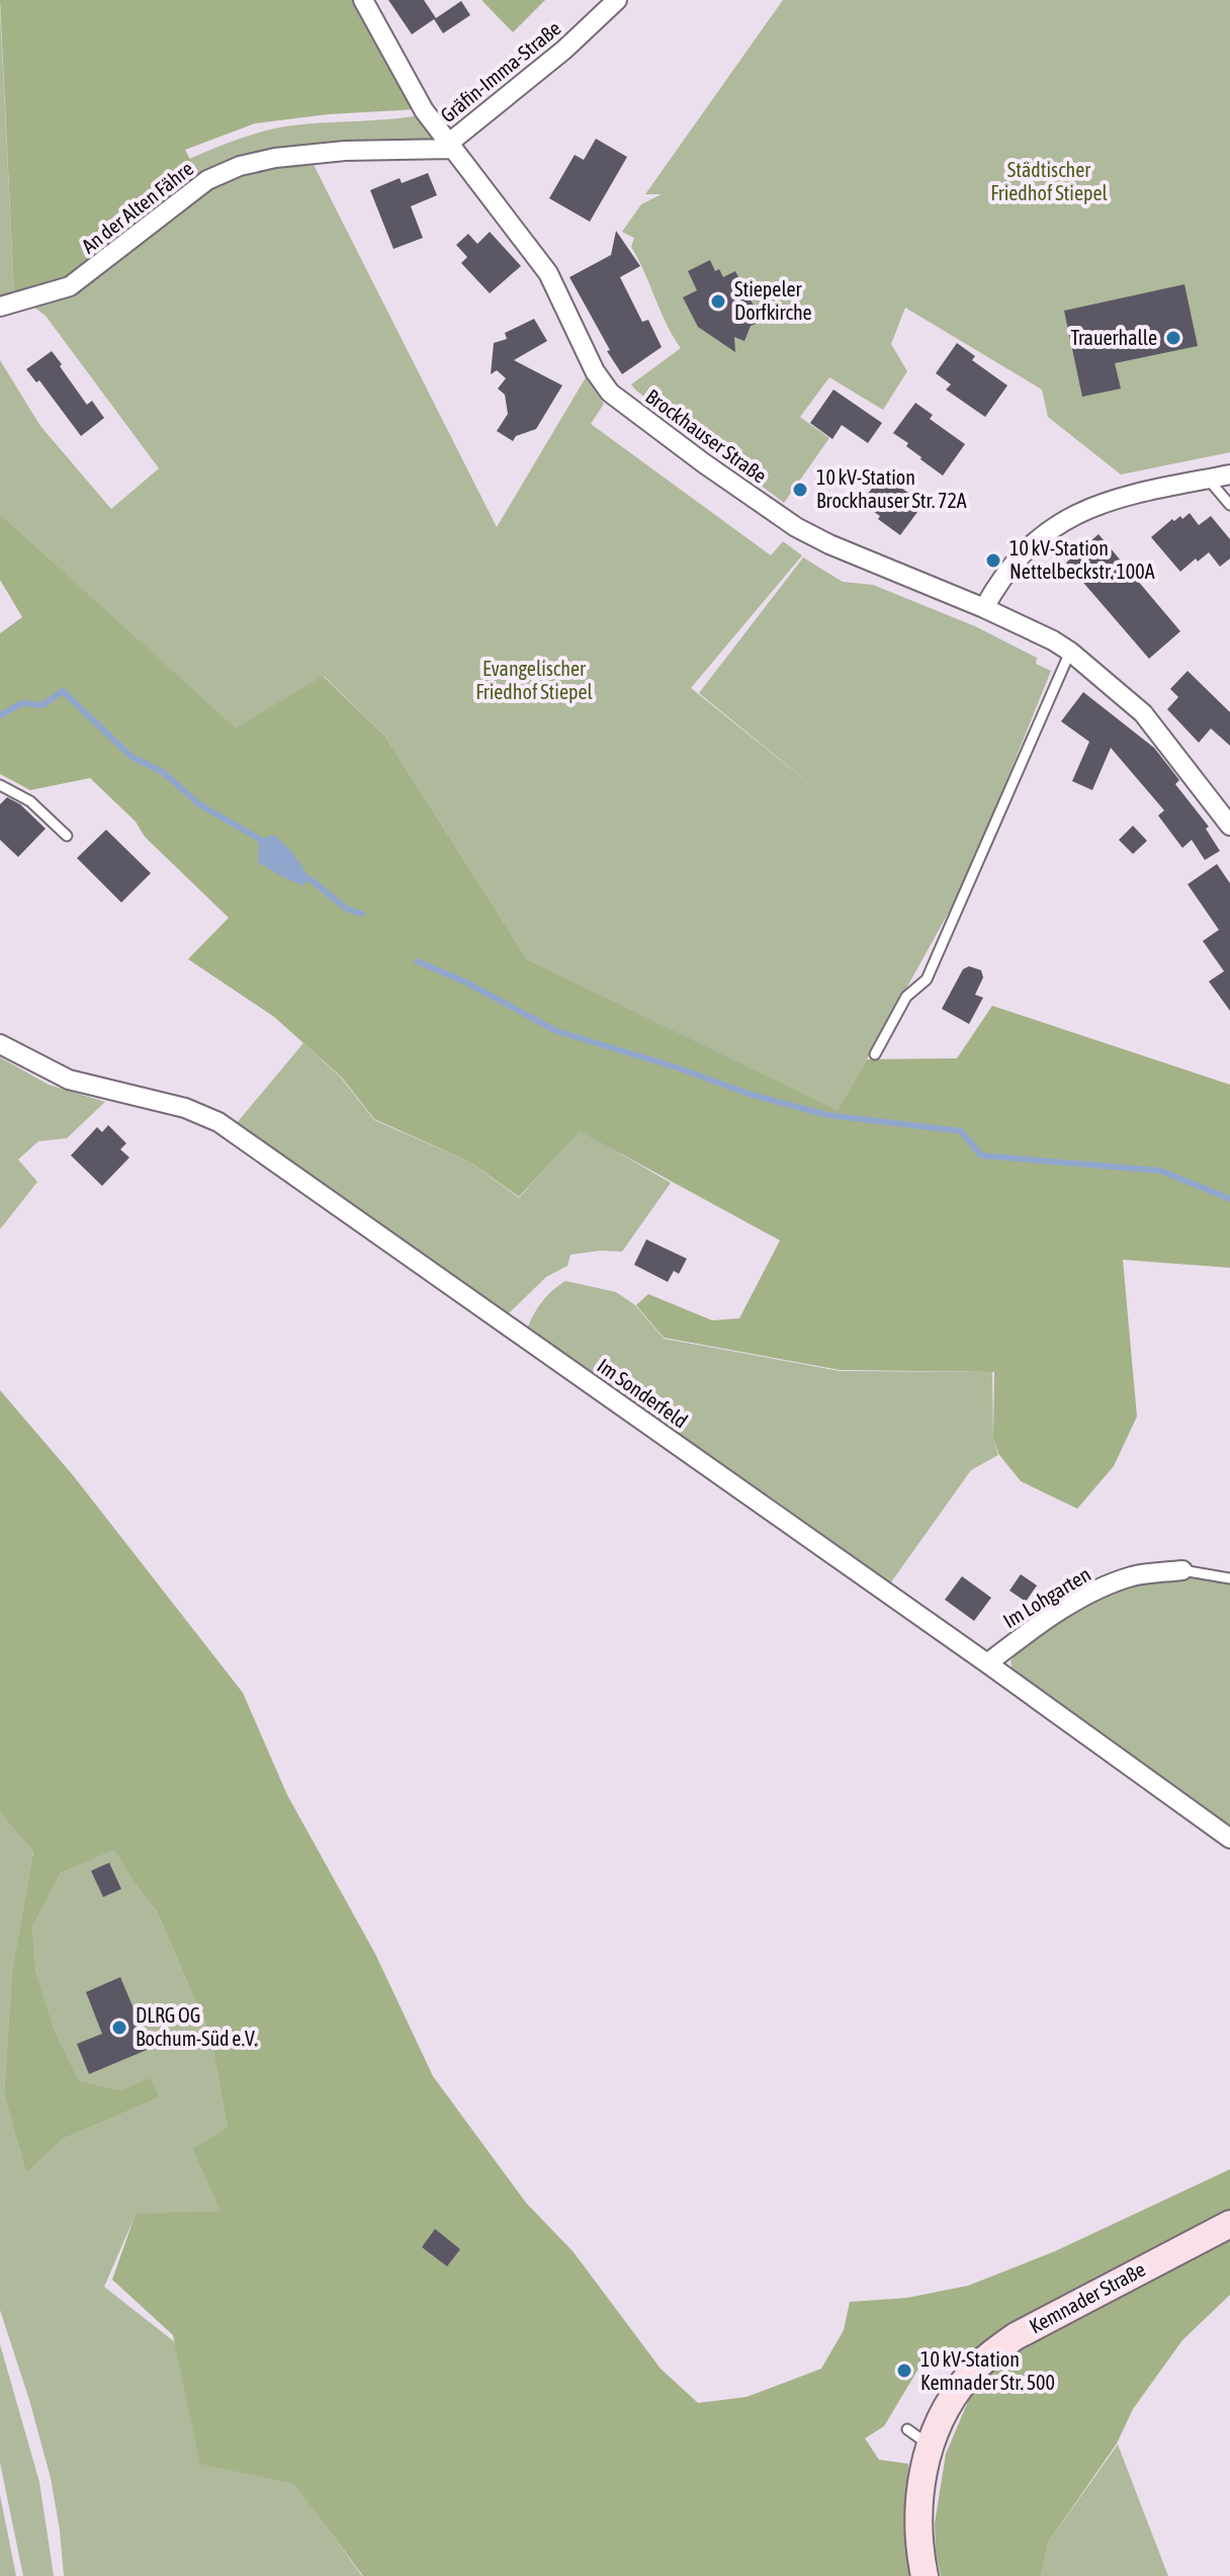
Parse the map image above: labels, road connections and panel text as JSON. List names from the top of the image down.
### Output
{
  "streets": {
    "main road": ["Kemnader Straße"],
    "street": [
      "Gräfin-Imma-Straße",
      "An der Alten Fähre",
      "Brockhauser Straße",
      "Im Sonderfeld",
      "Im Lohgarten"
    ]
  },
  "crossings": [
    ["Gräfin-Imma-Straße", "An der Alten Fähre"],
    ["Gräfin-Imma-Straße", "Brockhauser Straße"],
    ["An der Alten Fähre", "Brockhauser Straße"],
    ["Im Sonderfeld", "Im Lohgarten"]
  ],
  "parks": ["Städtischer Friedhof Stiepel", "Evangelischer Friedhof Stiepel"],
  "places": [
    "Stiepeler Dorfkirche",
    "Trauerhalle",
    "10 kV-Station Brockhauser Str. 72A",
    "10 kV-Station Nettelbeckstr. 100A",
    "DLRG OG Bochum-Süd e.V.",
    "10 kV-Station Kemnader Str. 500"
  ]
}
